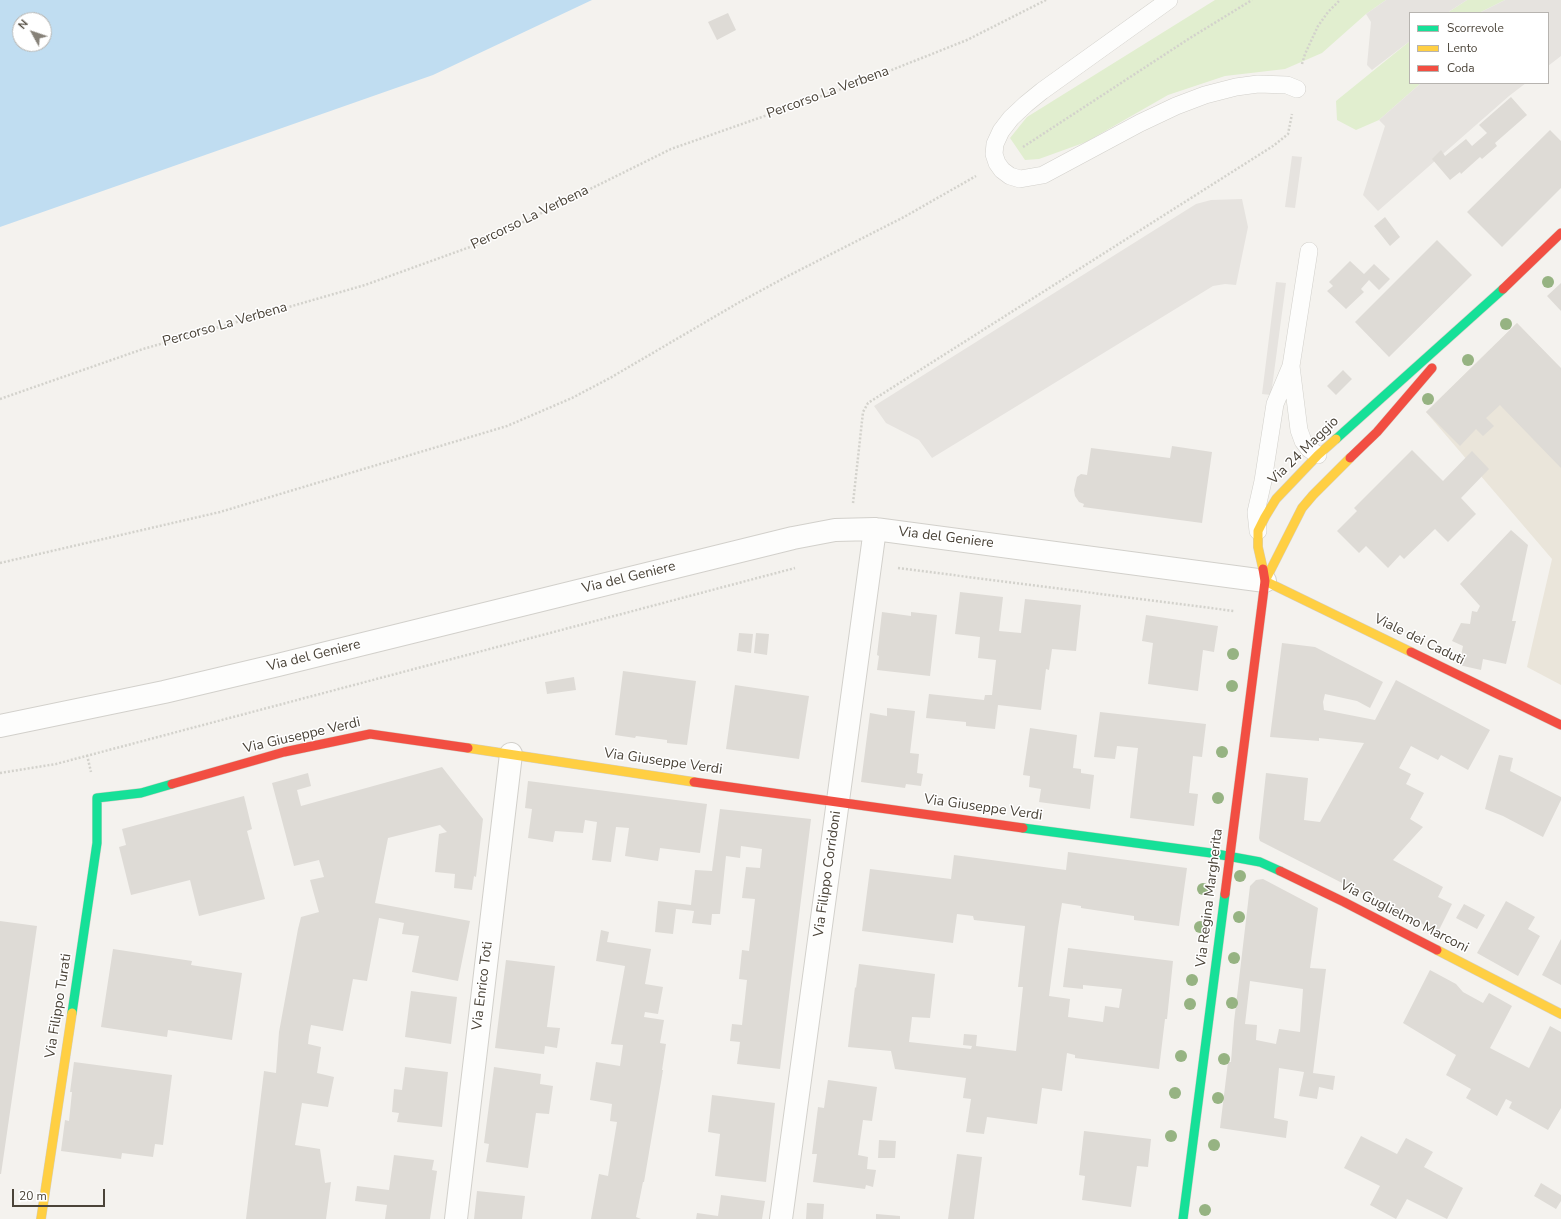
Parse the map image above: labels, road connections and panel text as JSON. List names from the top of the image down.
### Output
{
  "streets": {
    "street": [
      "Via 24 Maggio",
      "Via del Geniere",
      "Viale dei Caduti",
      "Via Giuseppe Verdi",
      "Via Filippo Corridoni",
      "Via Regina Margherita",
      "Via Guglielmo Marconi",
      "Via Enrico Toti",
      "Via Filippo Turati"
    ],
    "path": ["Percorso La Verbena"]
  },
  "crossings": [
    ["Via 24 Maggio", "Via del Geniere"],
    ["Via 24 Maggio", "Viale dei Caduti"],
    ["Via 24 Maggio", "Via Regina Margherita"],
    ["Via del Geniere", "Viale dei Caduti"],
    ["Via del Geniere", "Via Filippo Corridoni"],
    ["Via del Geniere", "Via Regina Margherita"],
    ["Viale dei Caduti", "Via Regina Margherita"],
    ["Via Giuseppe Verdi", "Via Filippo Corridoni"],
    ["Via Giuseppe Verdi", "Via Regina Margherita"],
    ["Via Giuseppe Verdi", "Via Guglielmo Marconi"],
    ["Via Giuseppe Verdi", "Via Enrico Toti"],
    ["Via Giuseppe Verdi", "Via Filippo Turati"],
    ["Via Regina Margherita", "Via Guglielmo Marconi"]
  ],
  "legend": ["Scorrevole", "Lento", "Coda"],
  "scale_bar": "20 m",
  "north": "top left"
}
